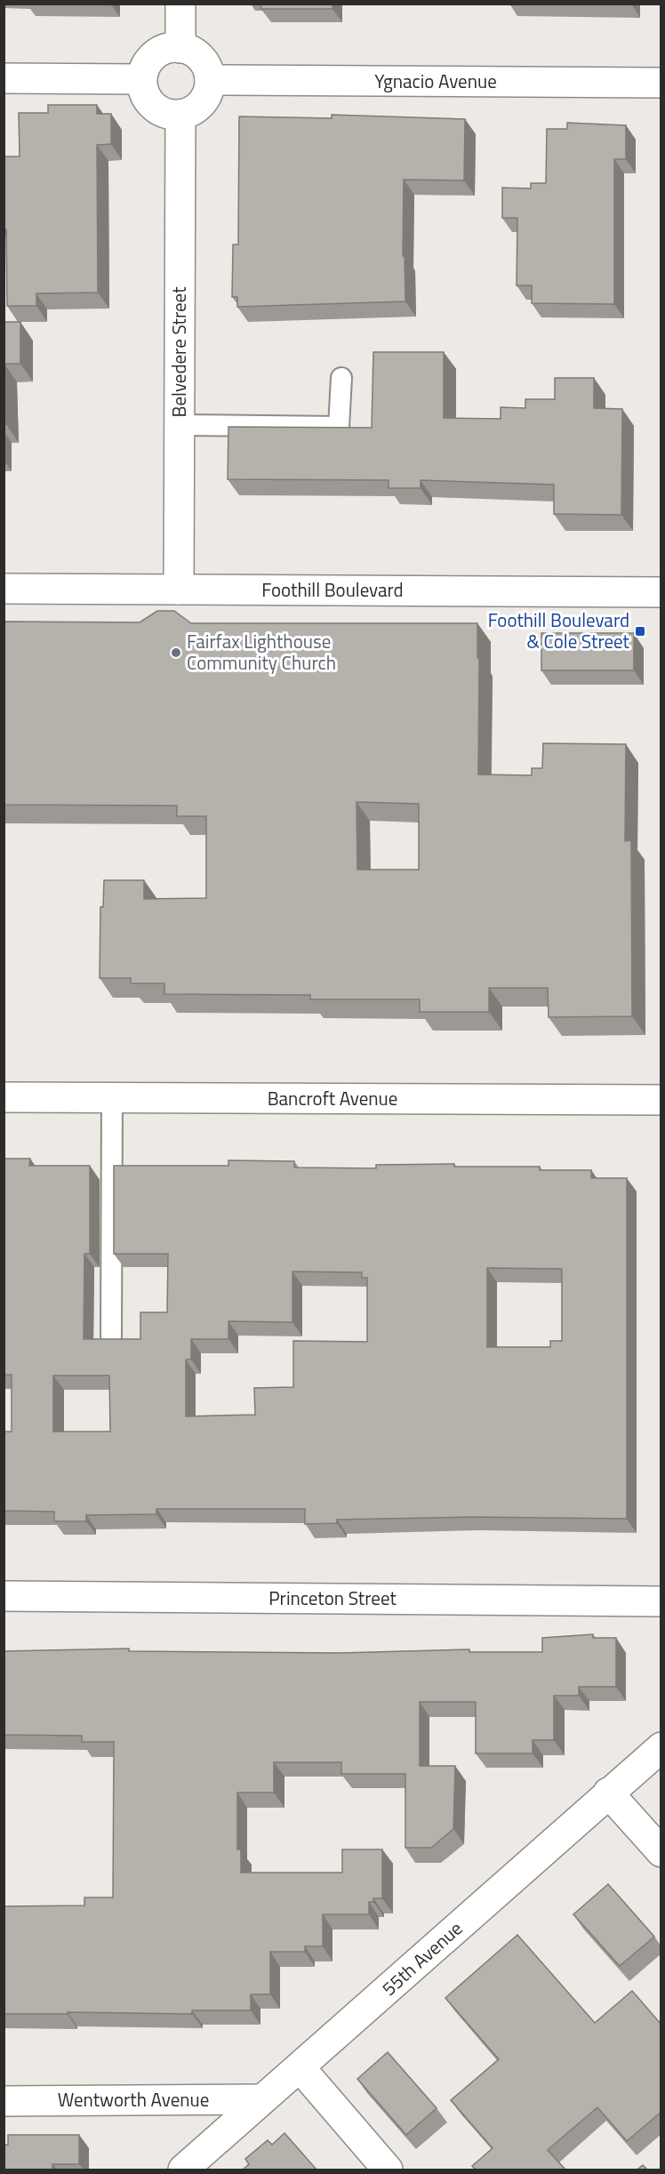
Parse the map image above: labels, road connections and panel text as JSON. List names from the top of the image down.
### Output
{
  "streets": {
    "street": [
      "Ygnacio Avenue",
      "Belvedere Street",
      "Foothill Boulevard",
      "Bancroft Avenue",
      "Princeton Street",
      "55th Avenue",
      "Wentworth Avenue"
    ]
  },
  "crossings": [
    ["Ygnacio Avenue", "Belvedere Street"],
    ["Belvedere Street", "Foothill Boulevard"],
    ["55th Avenue", "Wentworth Avenue"]
  ],
  "places": {
    "transit": ["Foothill Boulevard & Cole Street"],
    "other": ["Fairfax Lighthouse Community Church"]
  }
}
